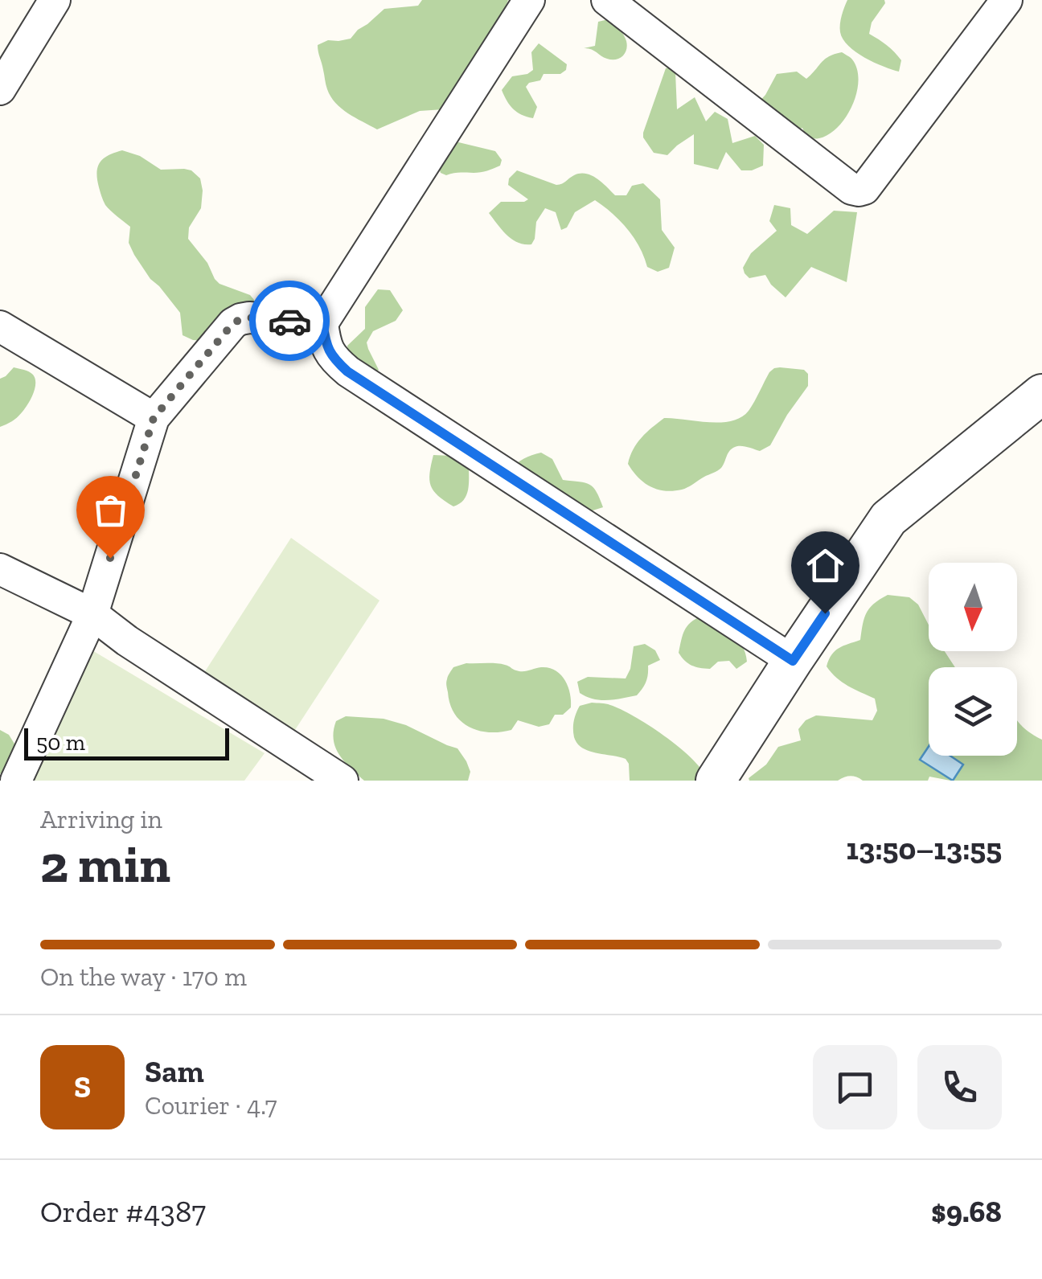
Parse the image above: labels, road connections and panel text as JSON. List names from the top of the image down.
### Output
{
  "scale_bar": "50 m",
  "north": "bottom",
  "page": {
    "scale": "50 m",
    "heading": ["2 min", "Arriving in", "13:50–13:55"],
    "panel": [
      "Sam",
      "Courier · 4.7",
      "Order #4387",
      "$9.68"
    ],
    "bar": "On the way · 170 m",
    "round": "S"
  }
}
